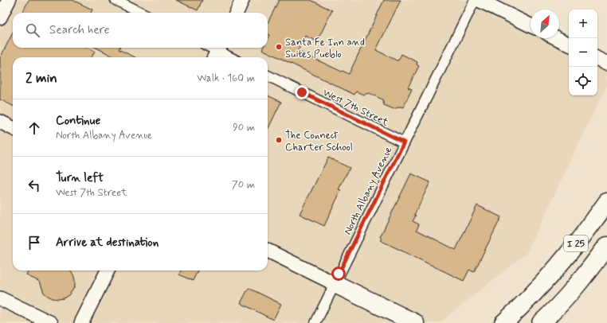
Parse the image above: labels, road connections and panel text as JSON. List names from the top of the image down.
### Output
{
  "streets": {
    "highway": ["I 25"],
    "street": ["West 7th Street", "North Albany Avenue"]
  },
  "crossings": [
    ["West 7th Street", "North Albany Avenue"]
  ],
  "places": ["Santa Fe Inn and Suites Pueblo", "The Connect Charter School"],
  "north": "top right",
  "page": {
    "map_buttons": ["+", "−"],
    "search": "Search here",
    "heading": ["2 min", "Walk · 160 m"],
    "list": [
      ["Continue", "North Albany Avenue", "90 m"],
      ["Turn left", "West 7th Street", "70 m"],
      "Arrive at destination"
    ]
  }
}
